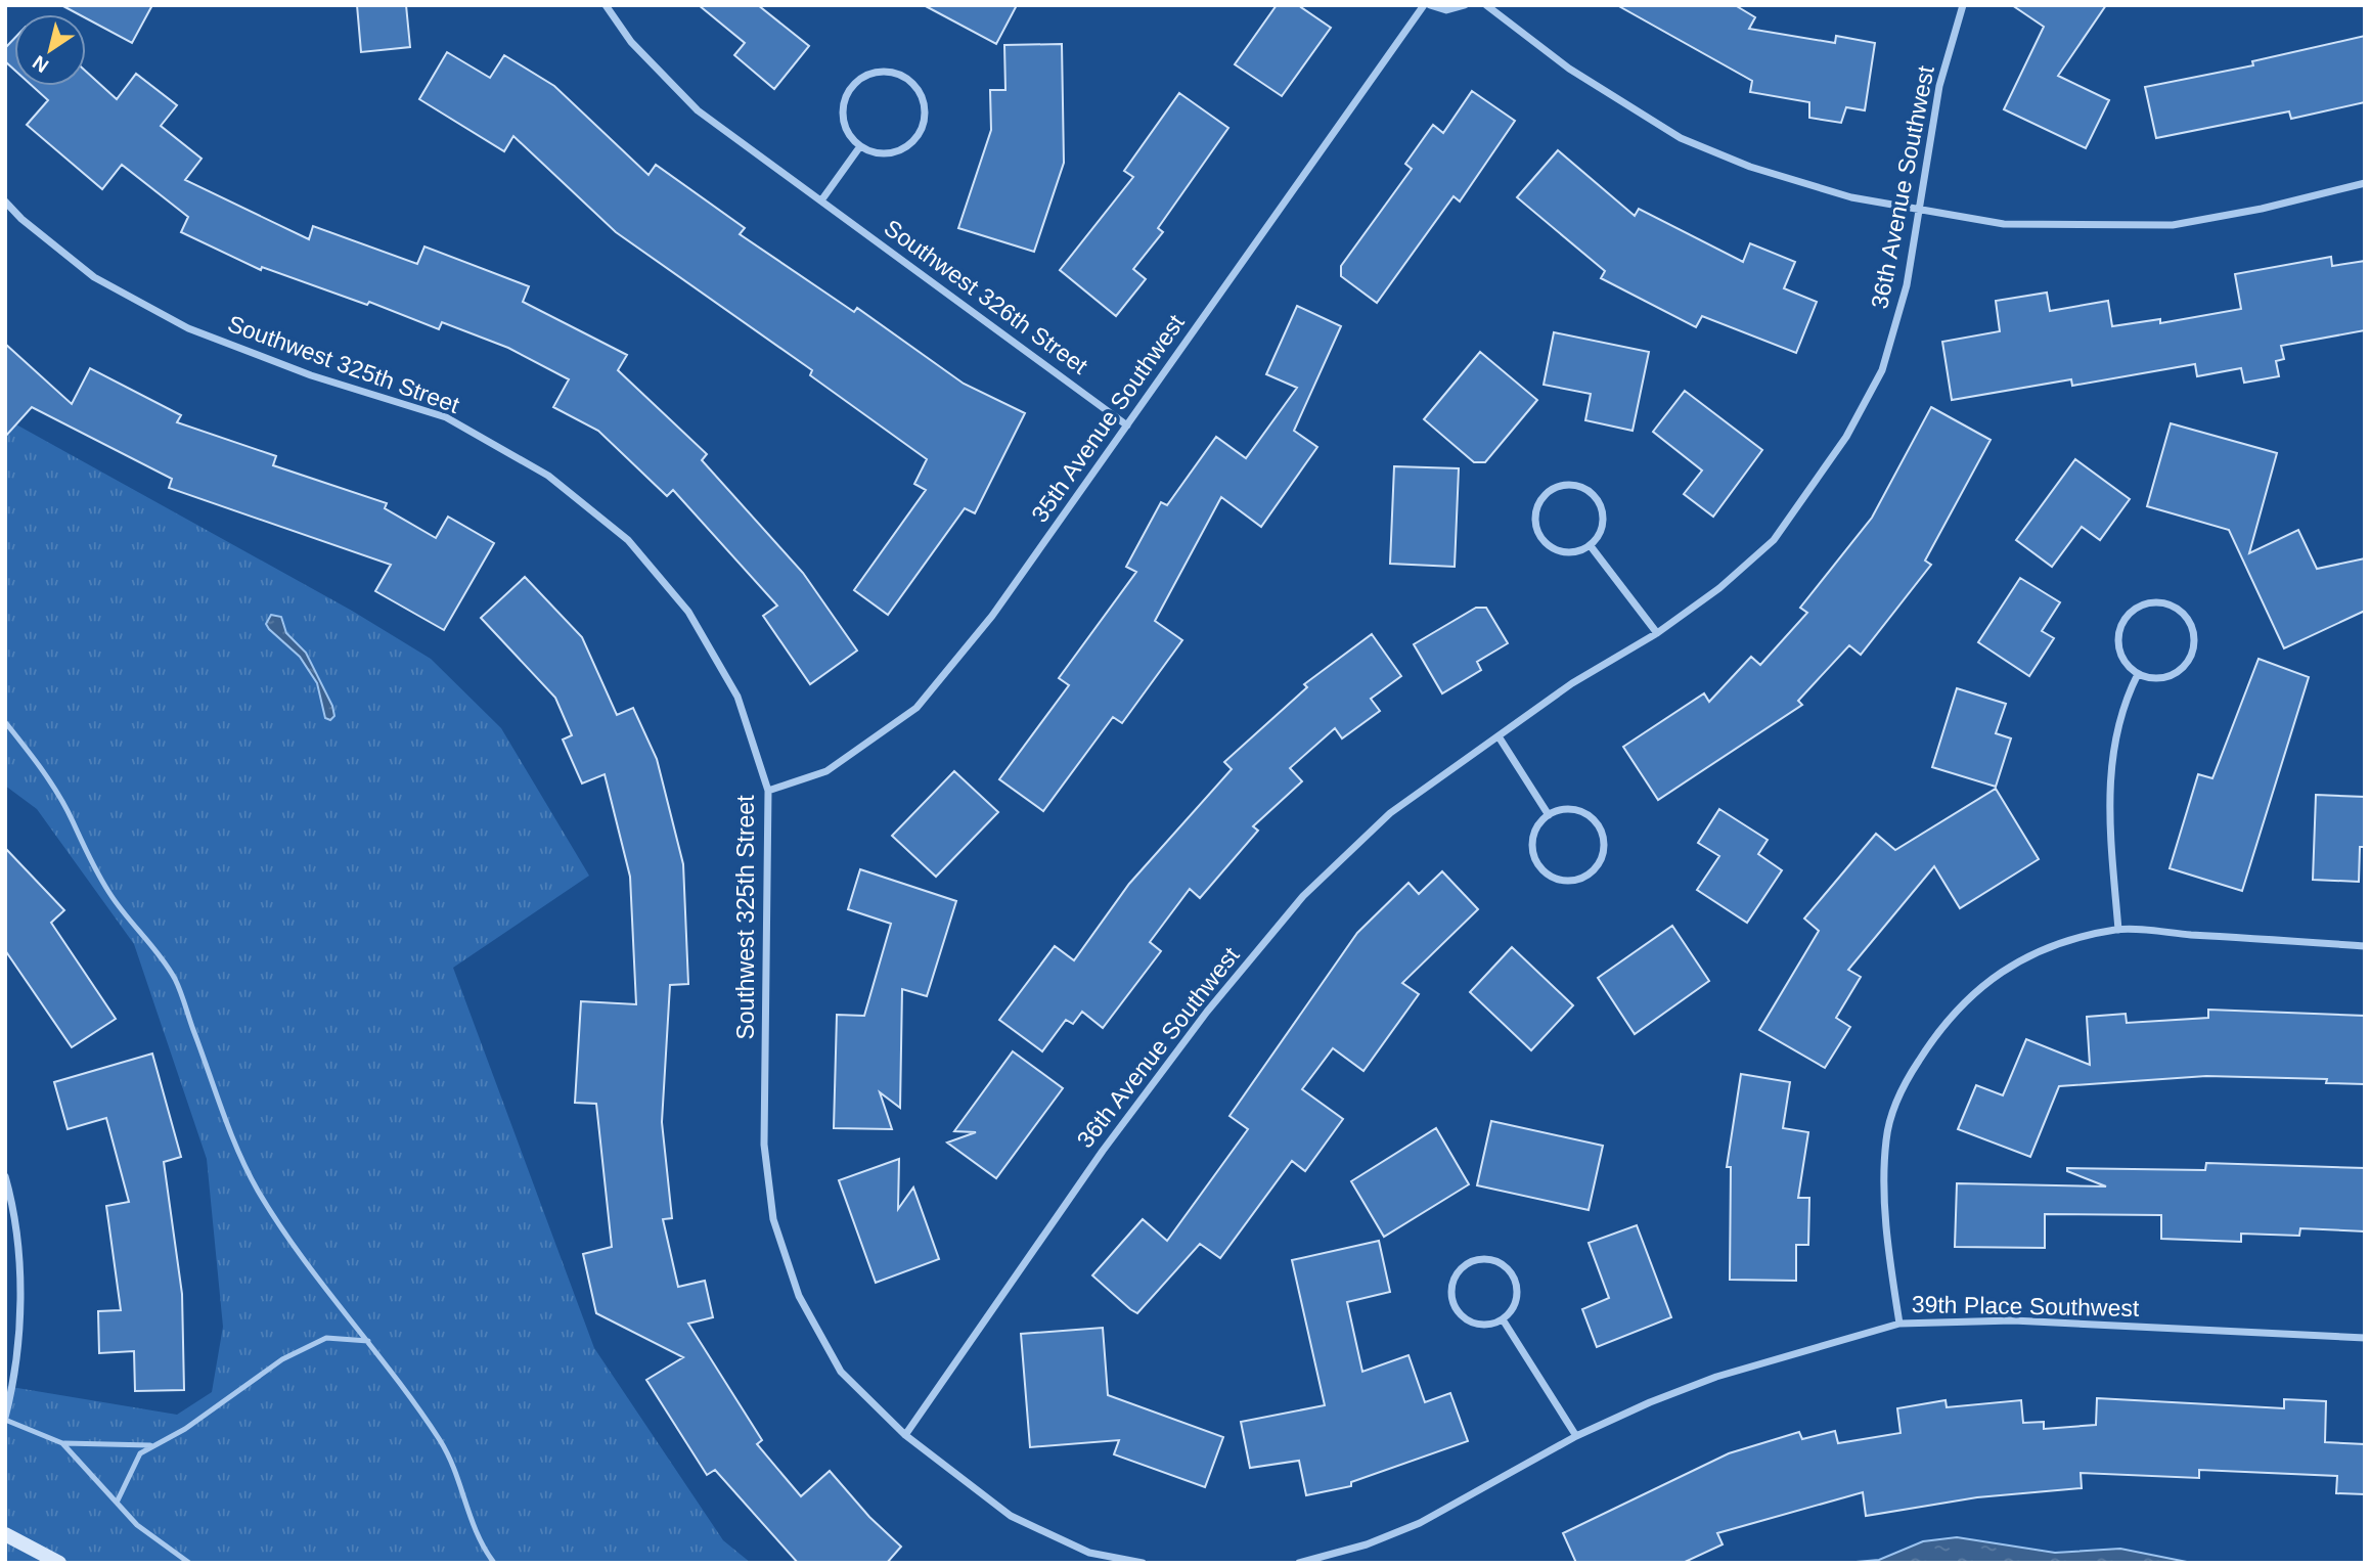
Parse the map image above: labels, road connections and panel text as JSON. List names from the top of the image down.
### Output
{
  "streets": {
    "street": [
      "36th Avenue Southwest",
      "Southwest 326th Street",
      "Southwest 325th Street",
      "35th Avenue Southwest",
      "39th Place Southwest"
    ]
  },
  "crossings": [
    ["36th Avenue Southwest", "Southwest 325th Street"],
    ["Southwest 326th Street", "35th Avenue Southwest"],
    ["Southwest 325th Street", "35th Avenue Southwest"]
  ],
  "north": "bottom left"
}
